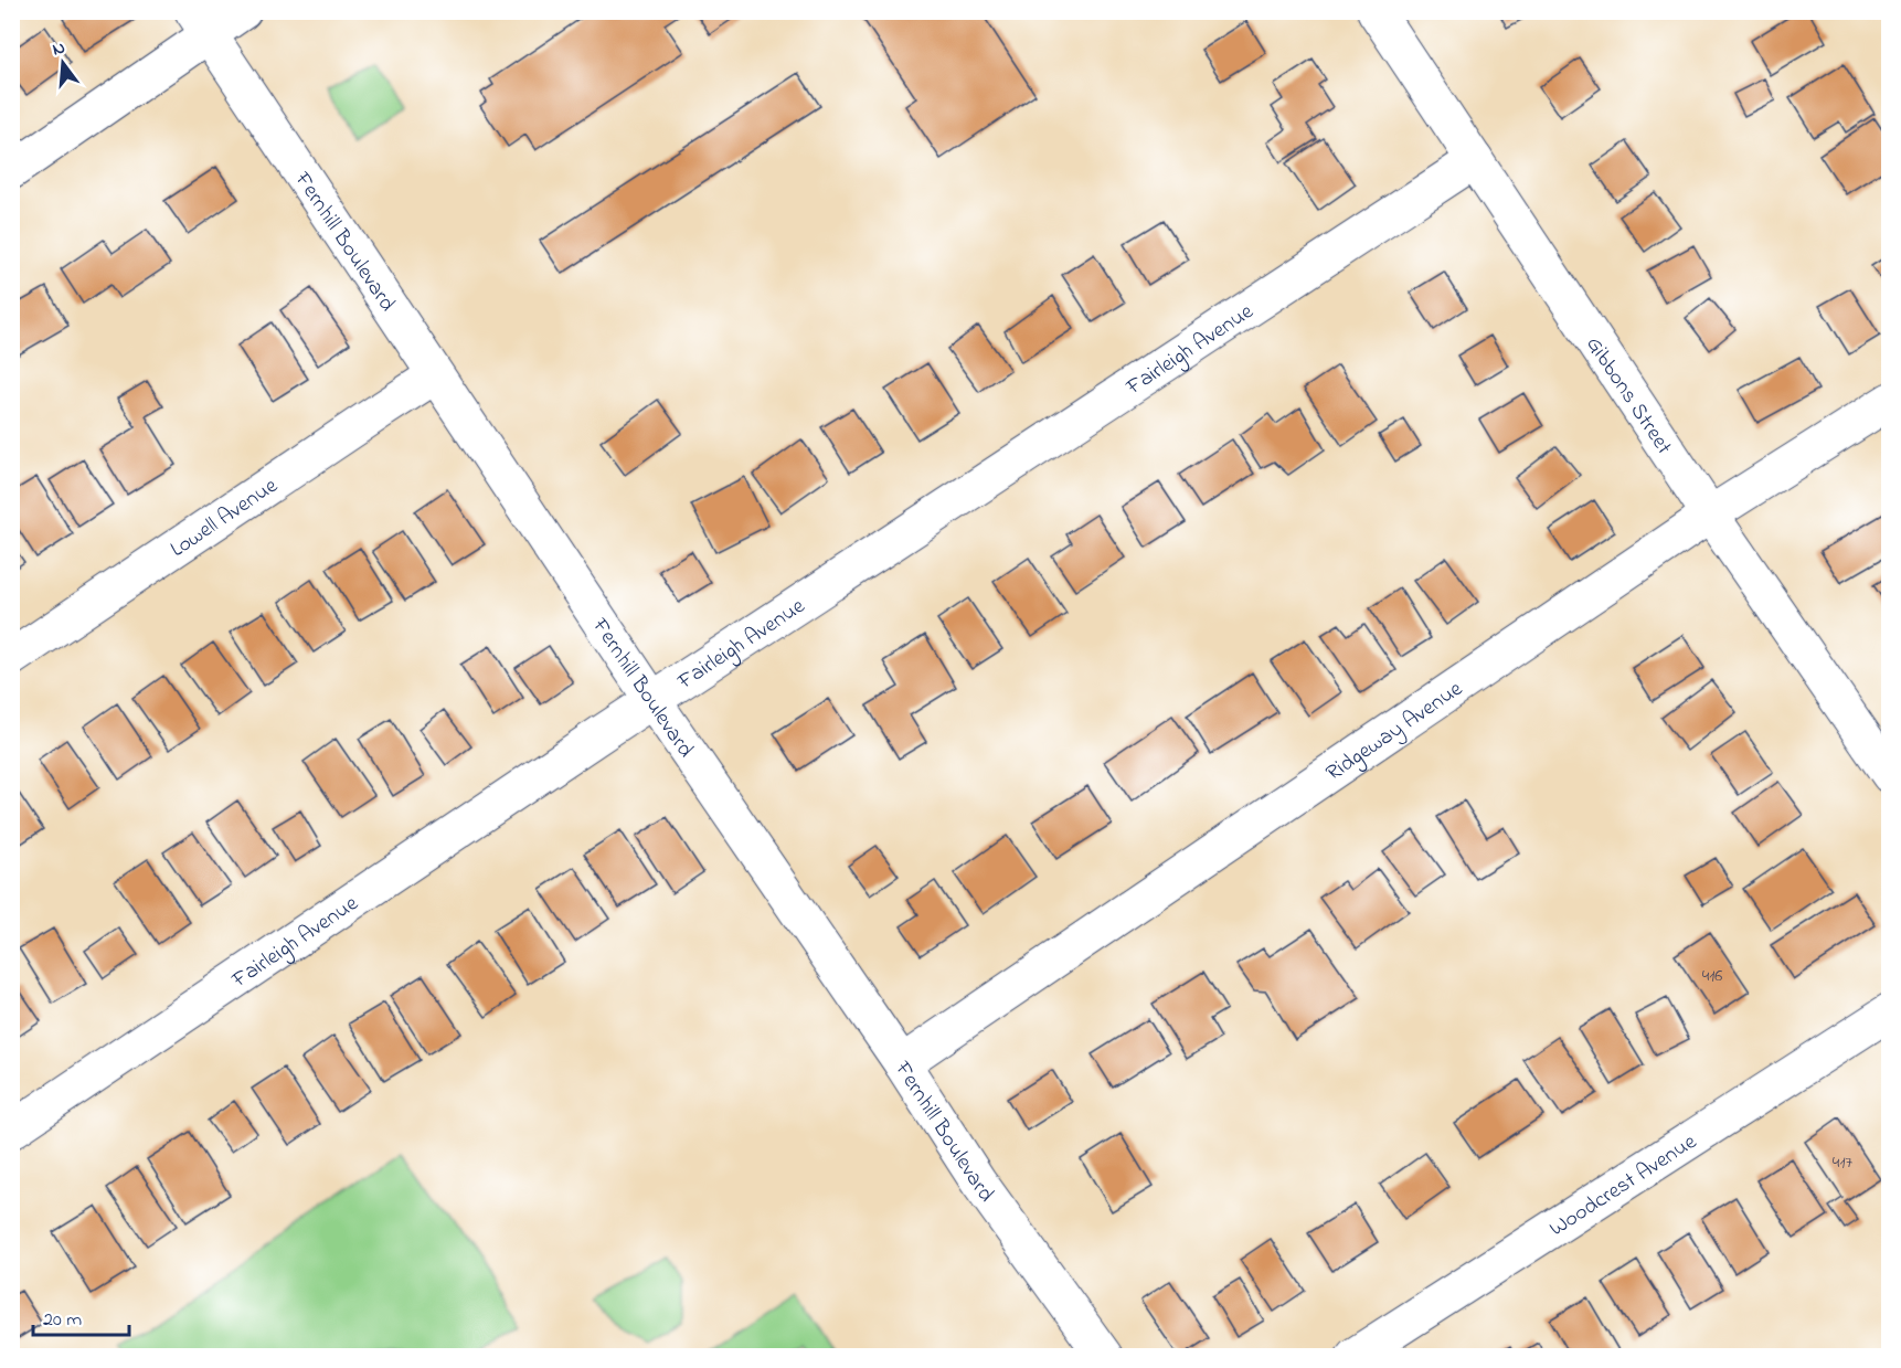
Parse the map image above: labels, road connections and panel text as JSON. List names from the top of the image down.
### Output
{
  "streets": {
    "street": [
      "Fernhill Boulevard",
      "Fairleigh Avenue",
      "Gibbons Street",
      "Lowell Avenue",
      "Ridgeway Avenue",
      "Woodcrest Avenue"
    ]
  },
  "crossings": [
    ["Fernhill Boulevard", "Fairleigh Avenue"],
    ["Fernhill Boulevard", "Lowell Avenue"],
    ["Fernhill Boulevard", "Ridgeway Avenue"],
    ["Fairleigh Avenue", "Gibbons Street"],
    ["Gibbons Street", "Ridgeway Avenue"]
  ],
  "house_numbers": ["416", "417"],
  "scale_bar": "20 m",
  "north": "top"
}
